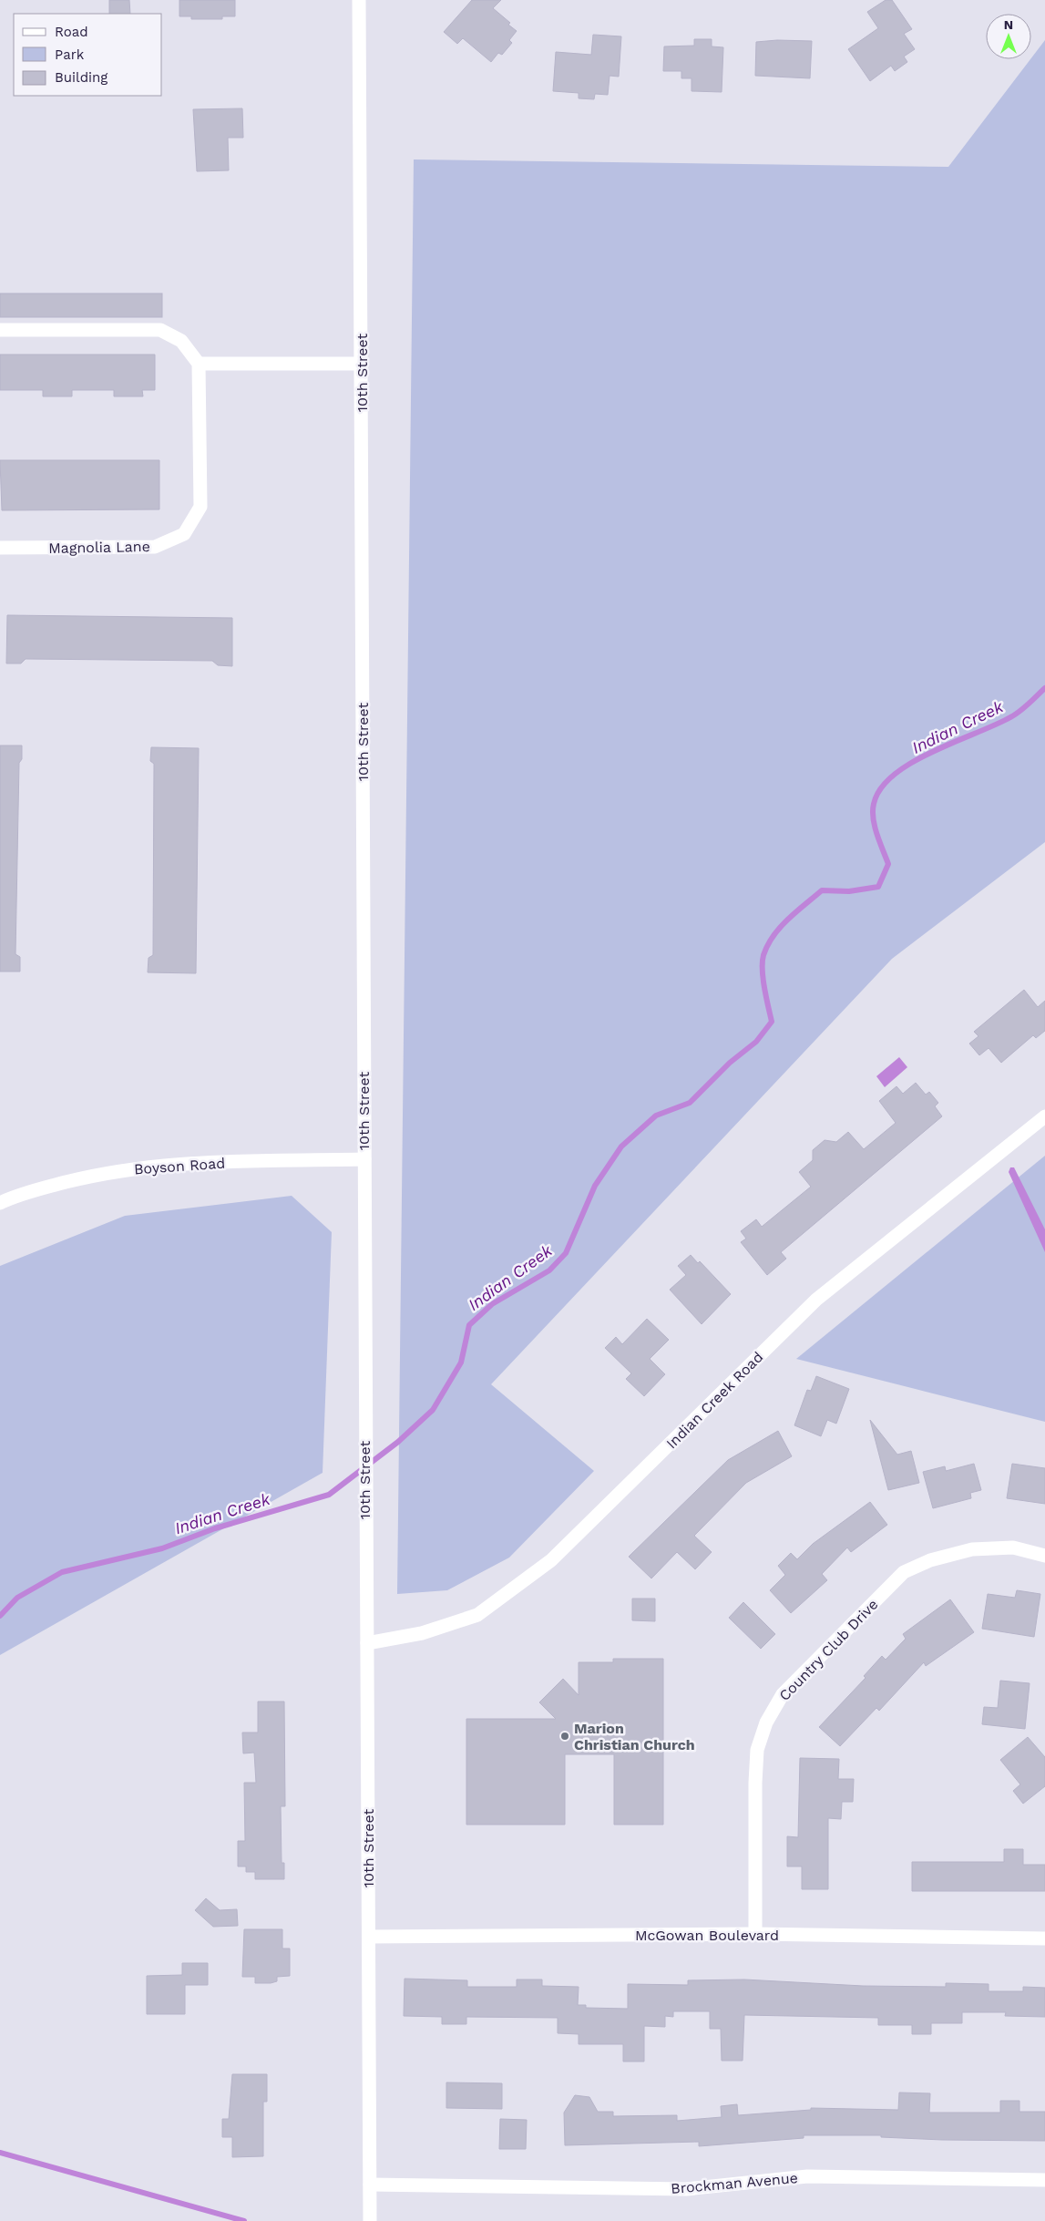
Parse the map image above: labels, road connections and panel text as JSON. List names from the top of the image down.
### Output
{
  "streets": {
    "street": [
      "10th Street",
      "Magnolia Lane",
      "Boyson Road",
      "Indian Creek Road",
      "Country Club Drive",
      "McGowan Boulevard",
      "Brockman Avenue"
    ]
  },
  "crossings": [
    ["10th Street", "Boyson Road"],
    ["10th Street", "Indian Creek Road"],
    ["10th Street", "McGowan Boulevard"],
    ["10th Street", "Brockman Avenue"],
    ["Country Club Drive", "McGowan Boulevard"]
  ],
  "water": ["Indian Creek"],
  "places": ["Marion Christian Church"],
  "legend": ["Road", "Park", "Building"],
  "north": "top"
}
